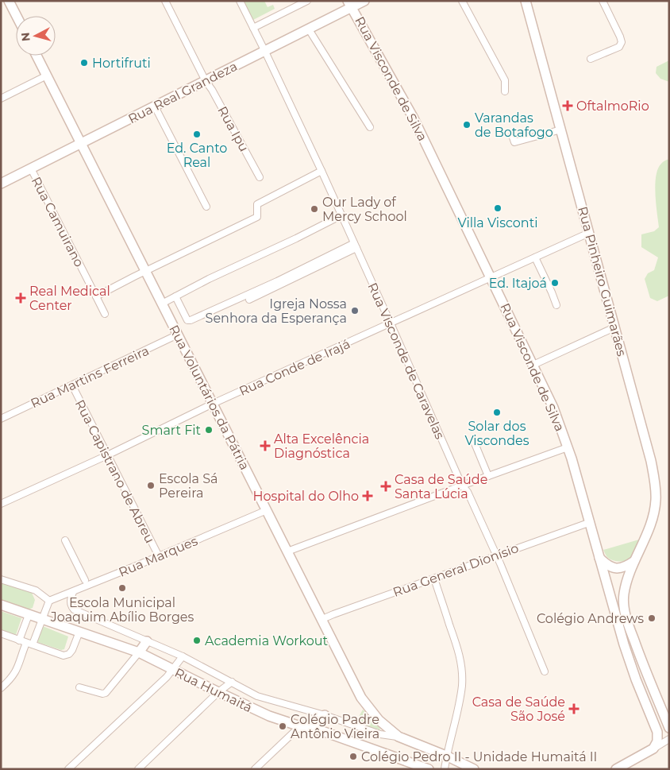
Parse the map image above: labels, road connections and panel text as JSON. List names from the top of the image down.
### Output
{
  "streets": {
    "main road": [
      "Rua Visconde de Silva",
      "Rua Real Grandeza",
      "Rua Pinheiro Guimarães",
      "Rua Voluntários da Pátria",
      "Rua Humaitá"
    ],
    "street": [
      "Rua Ipu",
      "Rua Camuirano",
      "Rua Visconde de Caravelas",
      "Rua Conde de Irajá",
      "Rua Martins Ferreira",
      "Rua Capistrano de Abreu",
      "Rua Marques",
      "Rua General Dionísio"
    ]
  },
  "crossings": [
    ["Rua Visconde de Silva", "Rua Real Grandeza"],
    ["Rua Visconde de Silva", "Rua Conde de Irajá"],
    ["Rua Visconde de Silva", "Rua General Dionísio"],
    ["Rua Real Grandeza", "Rua Ipu"],
    ["Rua Real Grandeza", "Rua Camuirano"],
    ["Rua Real Grandeza", "Rua Visconde de Caravelas"],
    ["Rua Real Grandeza", "Rua Voluntários da Pátria"],
    ["Rua Pinheiro Guimarães", "Rua Conde de Irajá"],
    ["Rua Visconde de Caravelas", "Rua Conde de Irajá"],
    ["Rua Visconde de Caravelas", "Rua General Dionísio"],
    ["Rua Conde de Irajá", "Rua Voluntários da Pátria"],
    ["Rua Conde de Irajá", "Rua Capistrano de Abreu"],
    ["Rua Martins Ferreira", "Rua Voluntários da Pátria"],
    ["Rua Martins Ferreira", "Rua Capistrano de Abreu"],
    ["Rua Voluntários da Pátria", "Rua Marques"],
    ["Rua Voluntários da Pátria", "Rua General Dionísio"],
    ["Rua Voluntários da Pátria", "Rua Humaitá"],
    ["Rua Capistrano de Abreu", "Rua Marques"],
    ["Rua Marques", "Rua Humaitá"]
  ],
  "places": {
    "other": [
      "Hortifruti",
      "Varandas de Botafogo",
      "Ed. Canto Real",
      "Villa Visconti",
      "Our Lady of Mercy School",
      "Ed. Itajoá",
      "Igreja Nossa Senhora da Esperança",
      "Solar dos Viscondes",
      "Smart Fit",
      "Escola Sá Pereira",
      "Escola Municipal Joaquim Abílio Borges",
      "Colégio Andrews",
      "Academia Workout",
      "Colégio Padre Antônio Vieira",
      "Colégio Pedro II - Unidade Humaitá II"
    ],
    "health": [
      "OftalmoRio",
      "Real Medical Center",
      "Alta Excelência Diagnóstica",
      "Casa de Saúde Santa Lúcia",
      "Hospital do Olho",
      "Casa de Saúde São José"
    ]
  },
  "north": "left"
}
